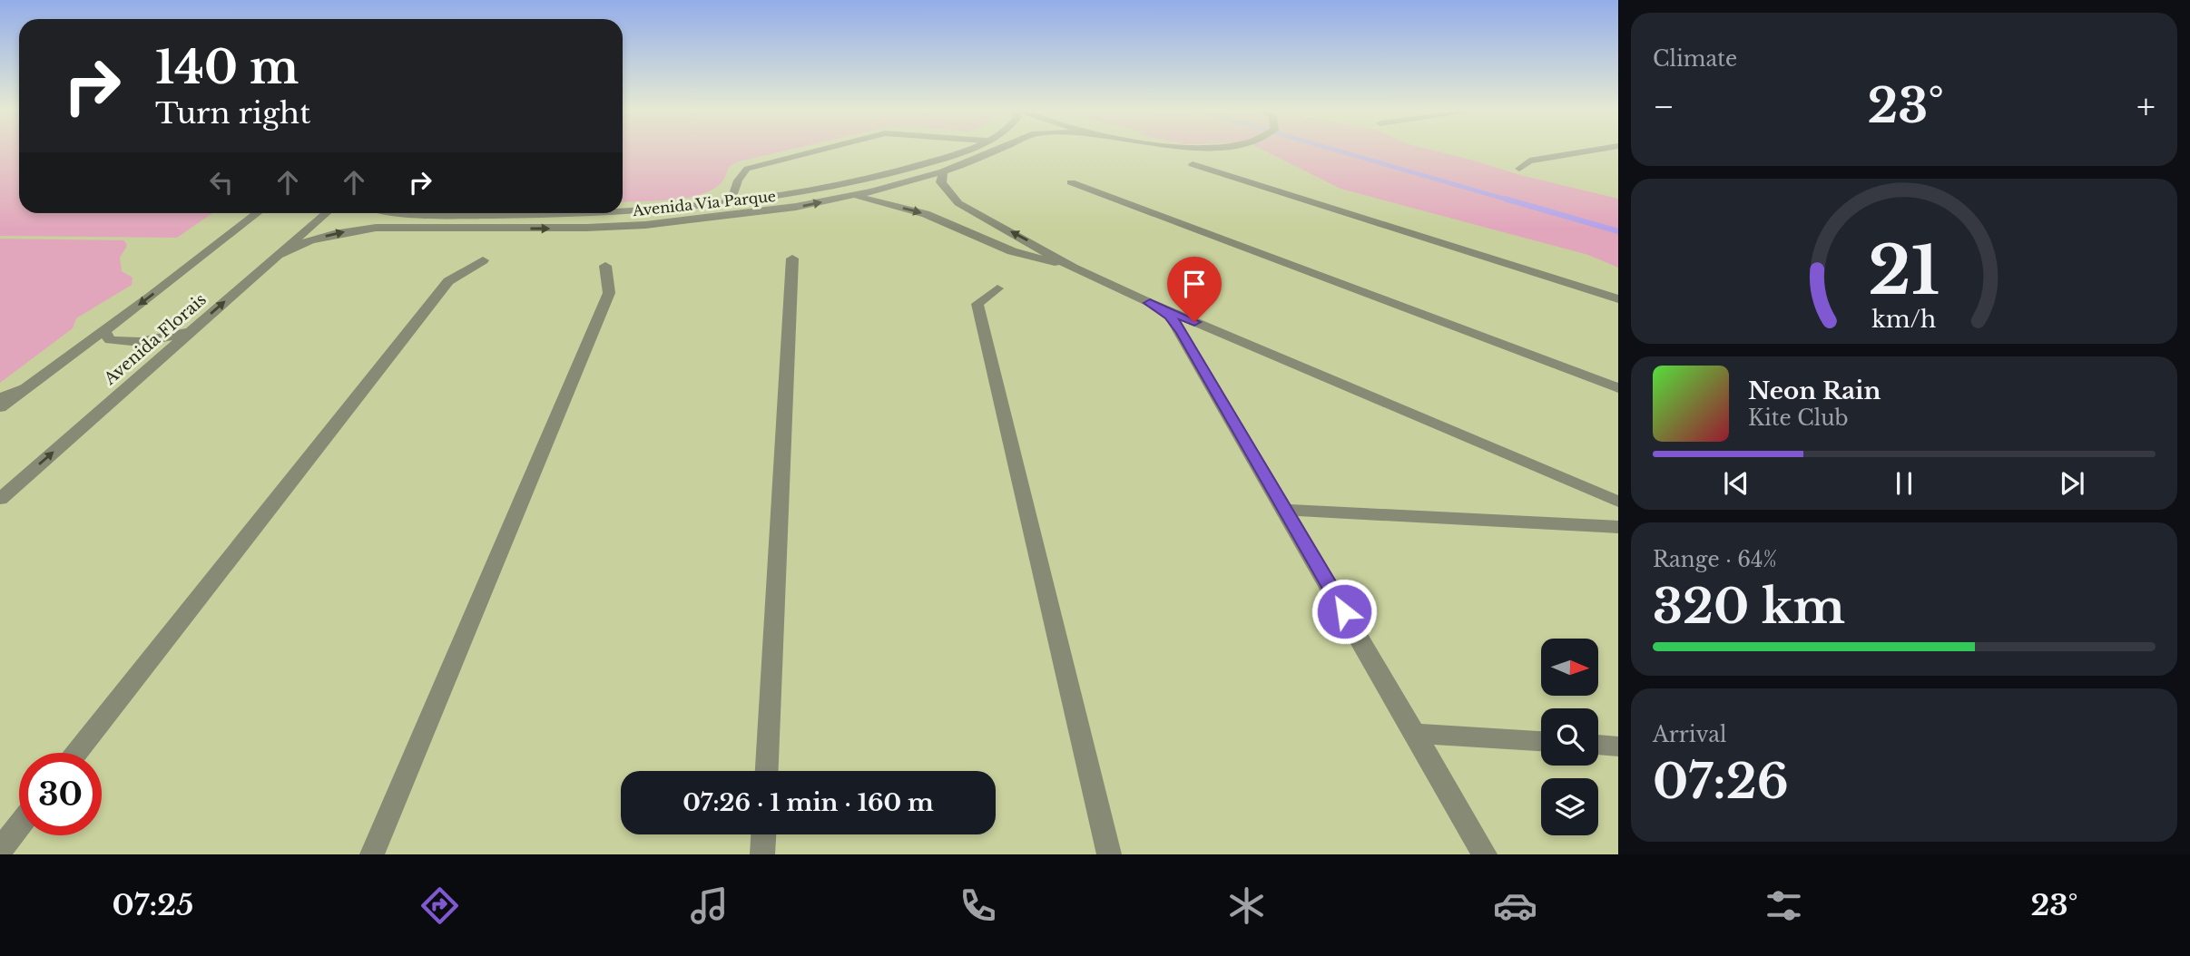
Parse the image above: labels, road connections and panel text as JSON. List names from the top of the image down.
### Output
{
  "streets": {
    "street": ["Avenida Via Parque", "Avenida Florais"]
  },
  "crossings": [
    ["Avenida Via Parque", "Avenida Florais"]
  ],
  "north": "right",
  "page": {
    "tile": [
      "Climate",
      ["Range · 64%", "320 km"],
      ["Arrival", "07:26"]
    ],
    "turn": ["140 m", "Turn right"],
    "heat": ["−", "23°", "+"],
    "song": ["Neon Rain", "Kite Club"],
    "limit": "30",
    "trip": "07:26 · 1 min · 160 m",
    "tabs": ["07:25", "23°"],
    "gauge": ["21", "km/h"]
  }
}
